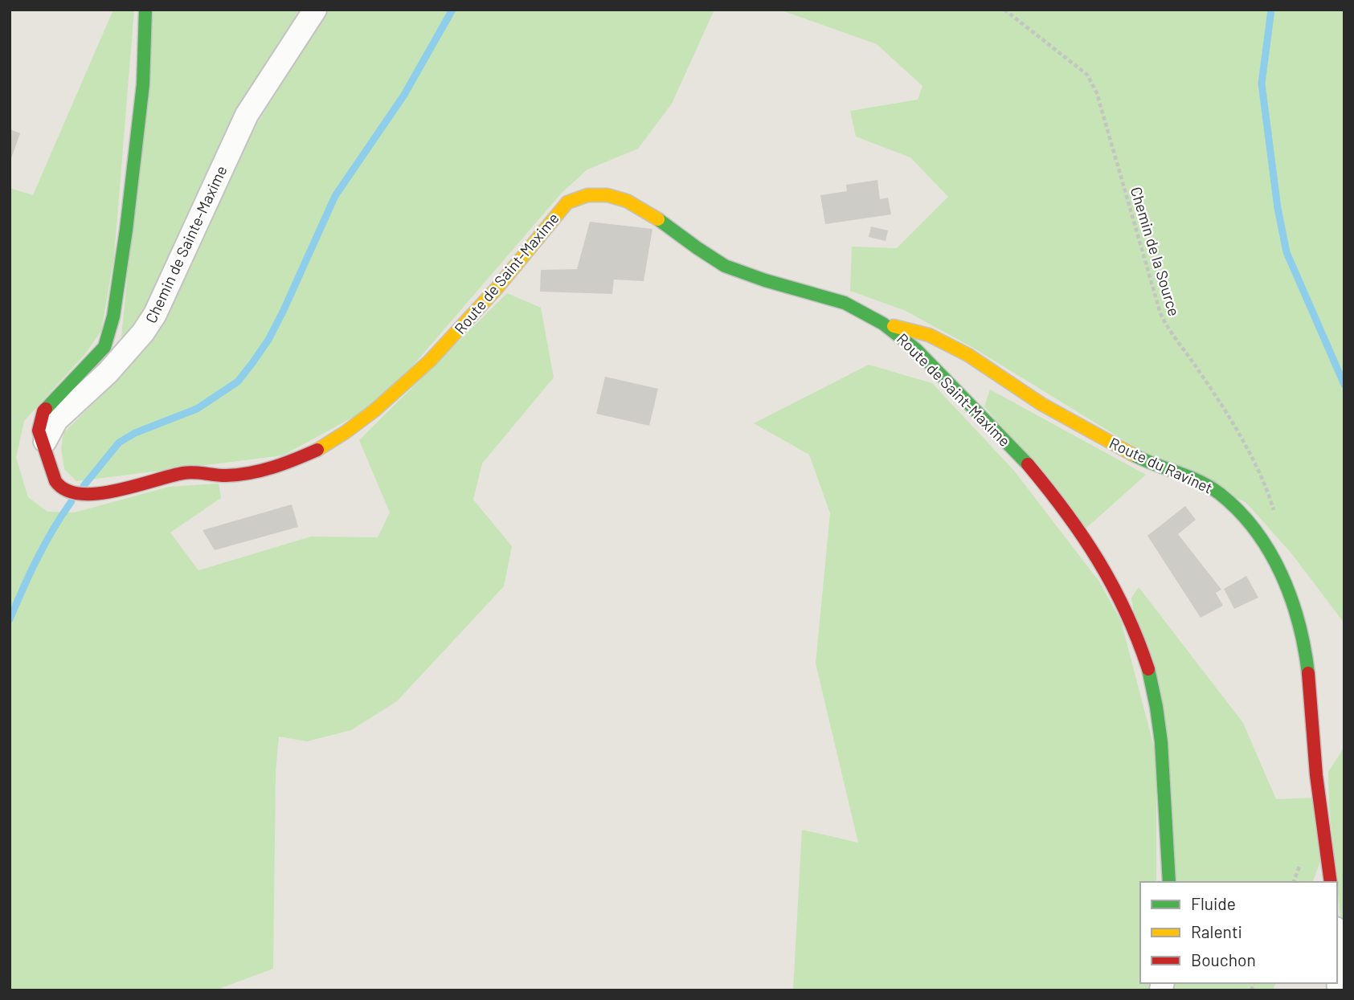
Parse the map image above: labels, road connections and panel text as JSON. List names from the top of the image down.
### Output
{
  "streets": {
    "street": ["Chemin de Sainte-Maxime", "Route de Saint-Maxime", "Route du Ravinet"],
    "path": ["Chemin de la Source"]
  },
  "crossings": [
    ["Chemin de Sainte-Maxime", "Route de Saint-Maxime"],
    ["Chemin de la Source", "Route du Ravinet"],
    ["Route de Saint-Maxime", "Route du Ravinet"]
  ],
  "legend": ["Fluide", "Ralenti", "Bouchon"]
}
